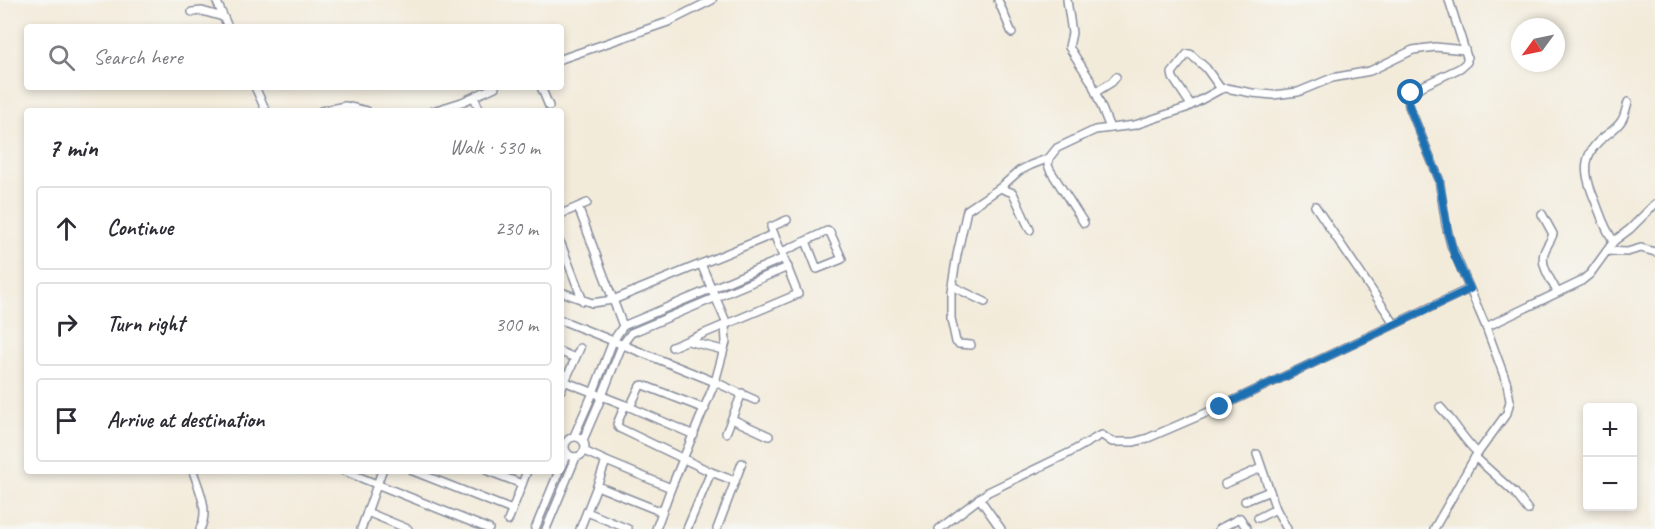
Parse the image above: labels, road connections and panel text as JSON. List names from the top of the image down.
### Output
{
  "north": "bottom left",
  "page": {
    "search": "Search here",
    "heading": ["7 min", "Walk · 530 m"],
    "list": [
      ["Continue", "230 m"],
      ["Turn right", "300 m"],
      "Arrive at destination"
    ],
    "map_buttons": ["+", "−"]
  }
}
